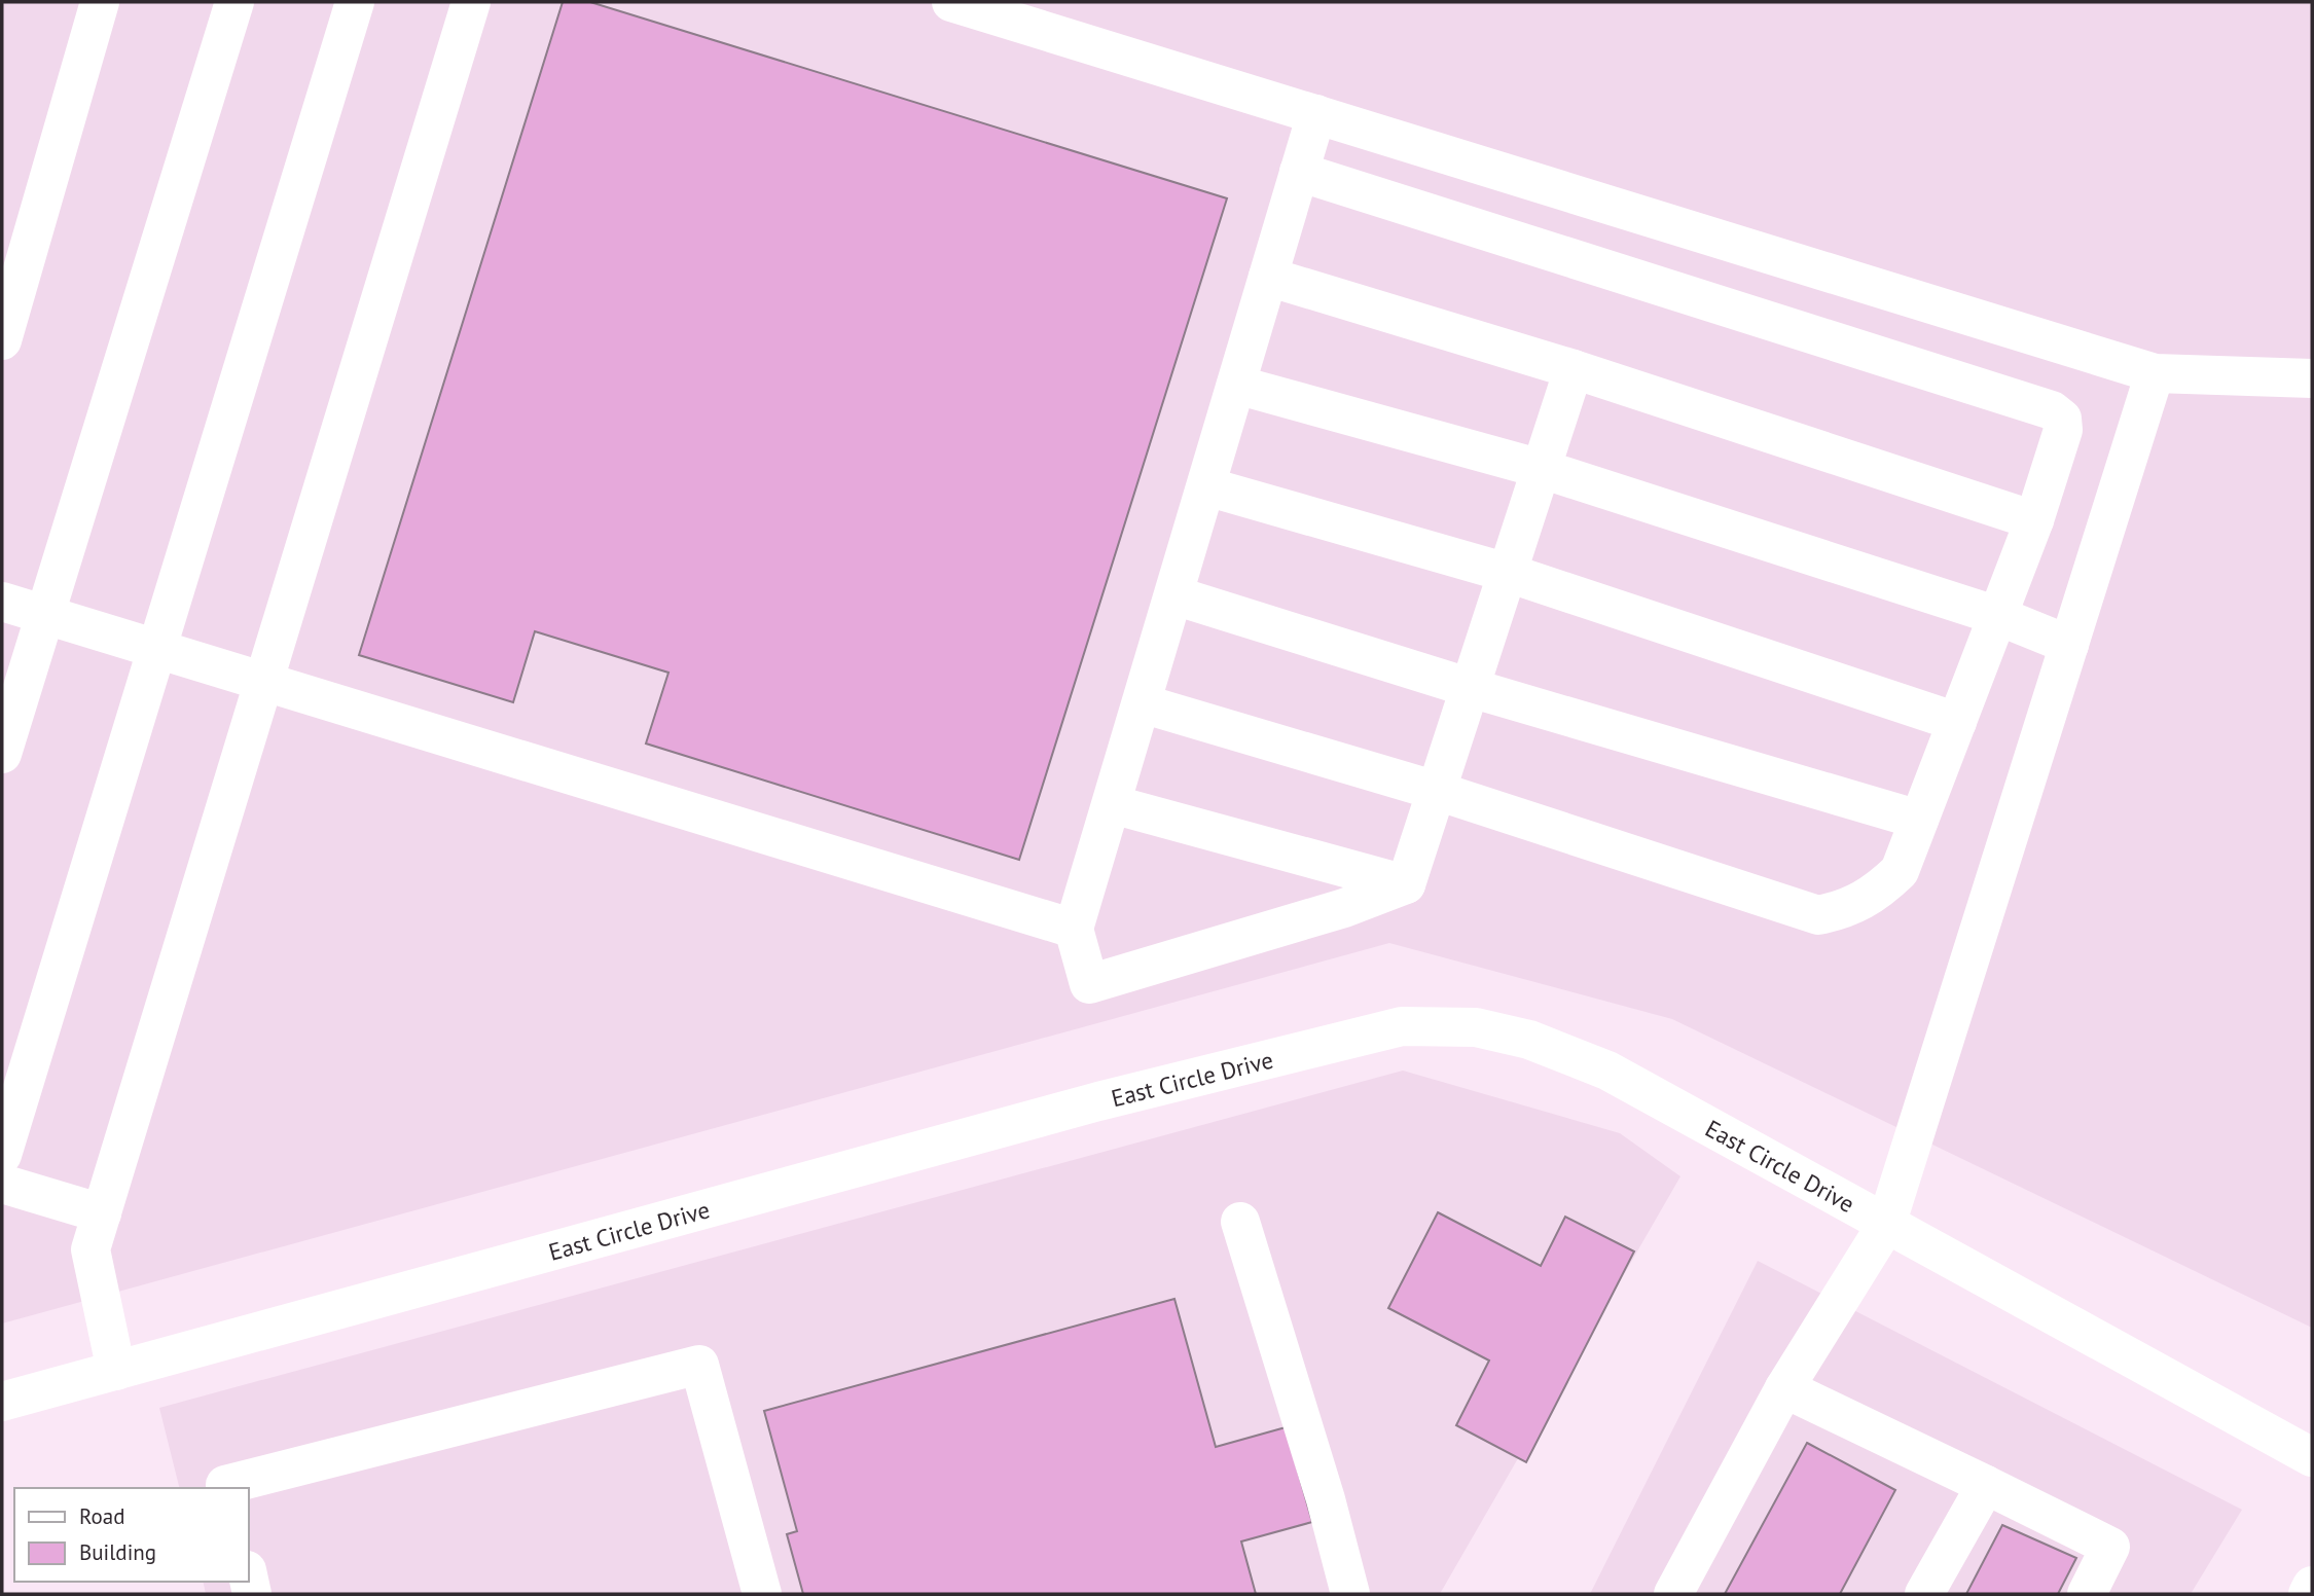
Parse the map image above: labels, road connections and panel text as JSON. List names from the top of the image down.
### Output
{
  "streets": {
    "street": ["East Circle Drive"]
  },
  "legend": ["Road", "Building"]
}
